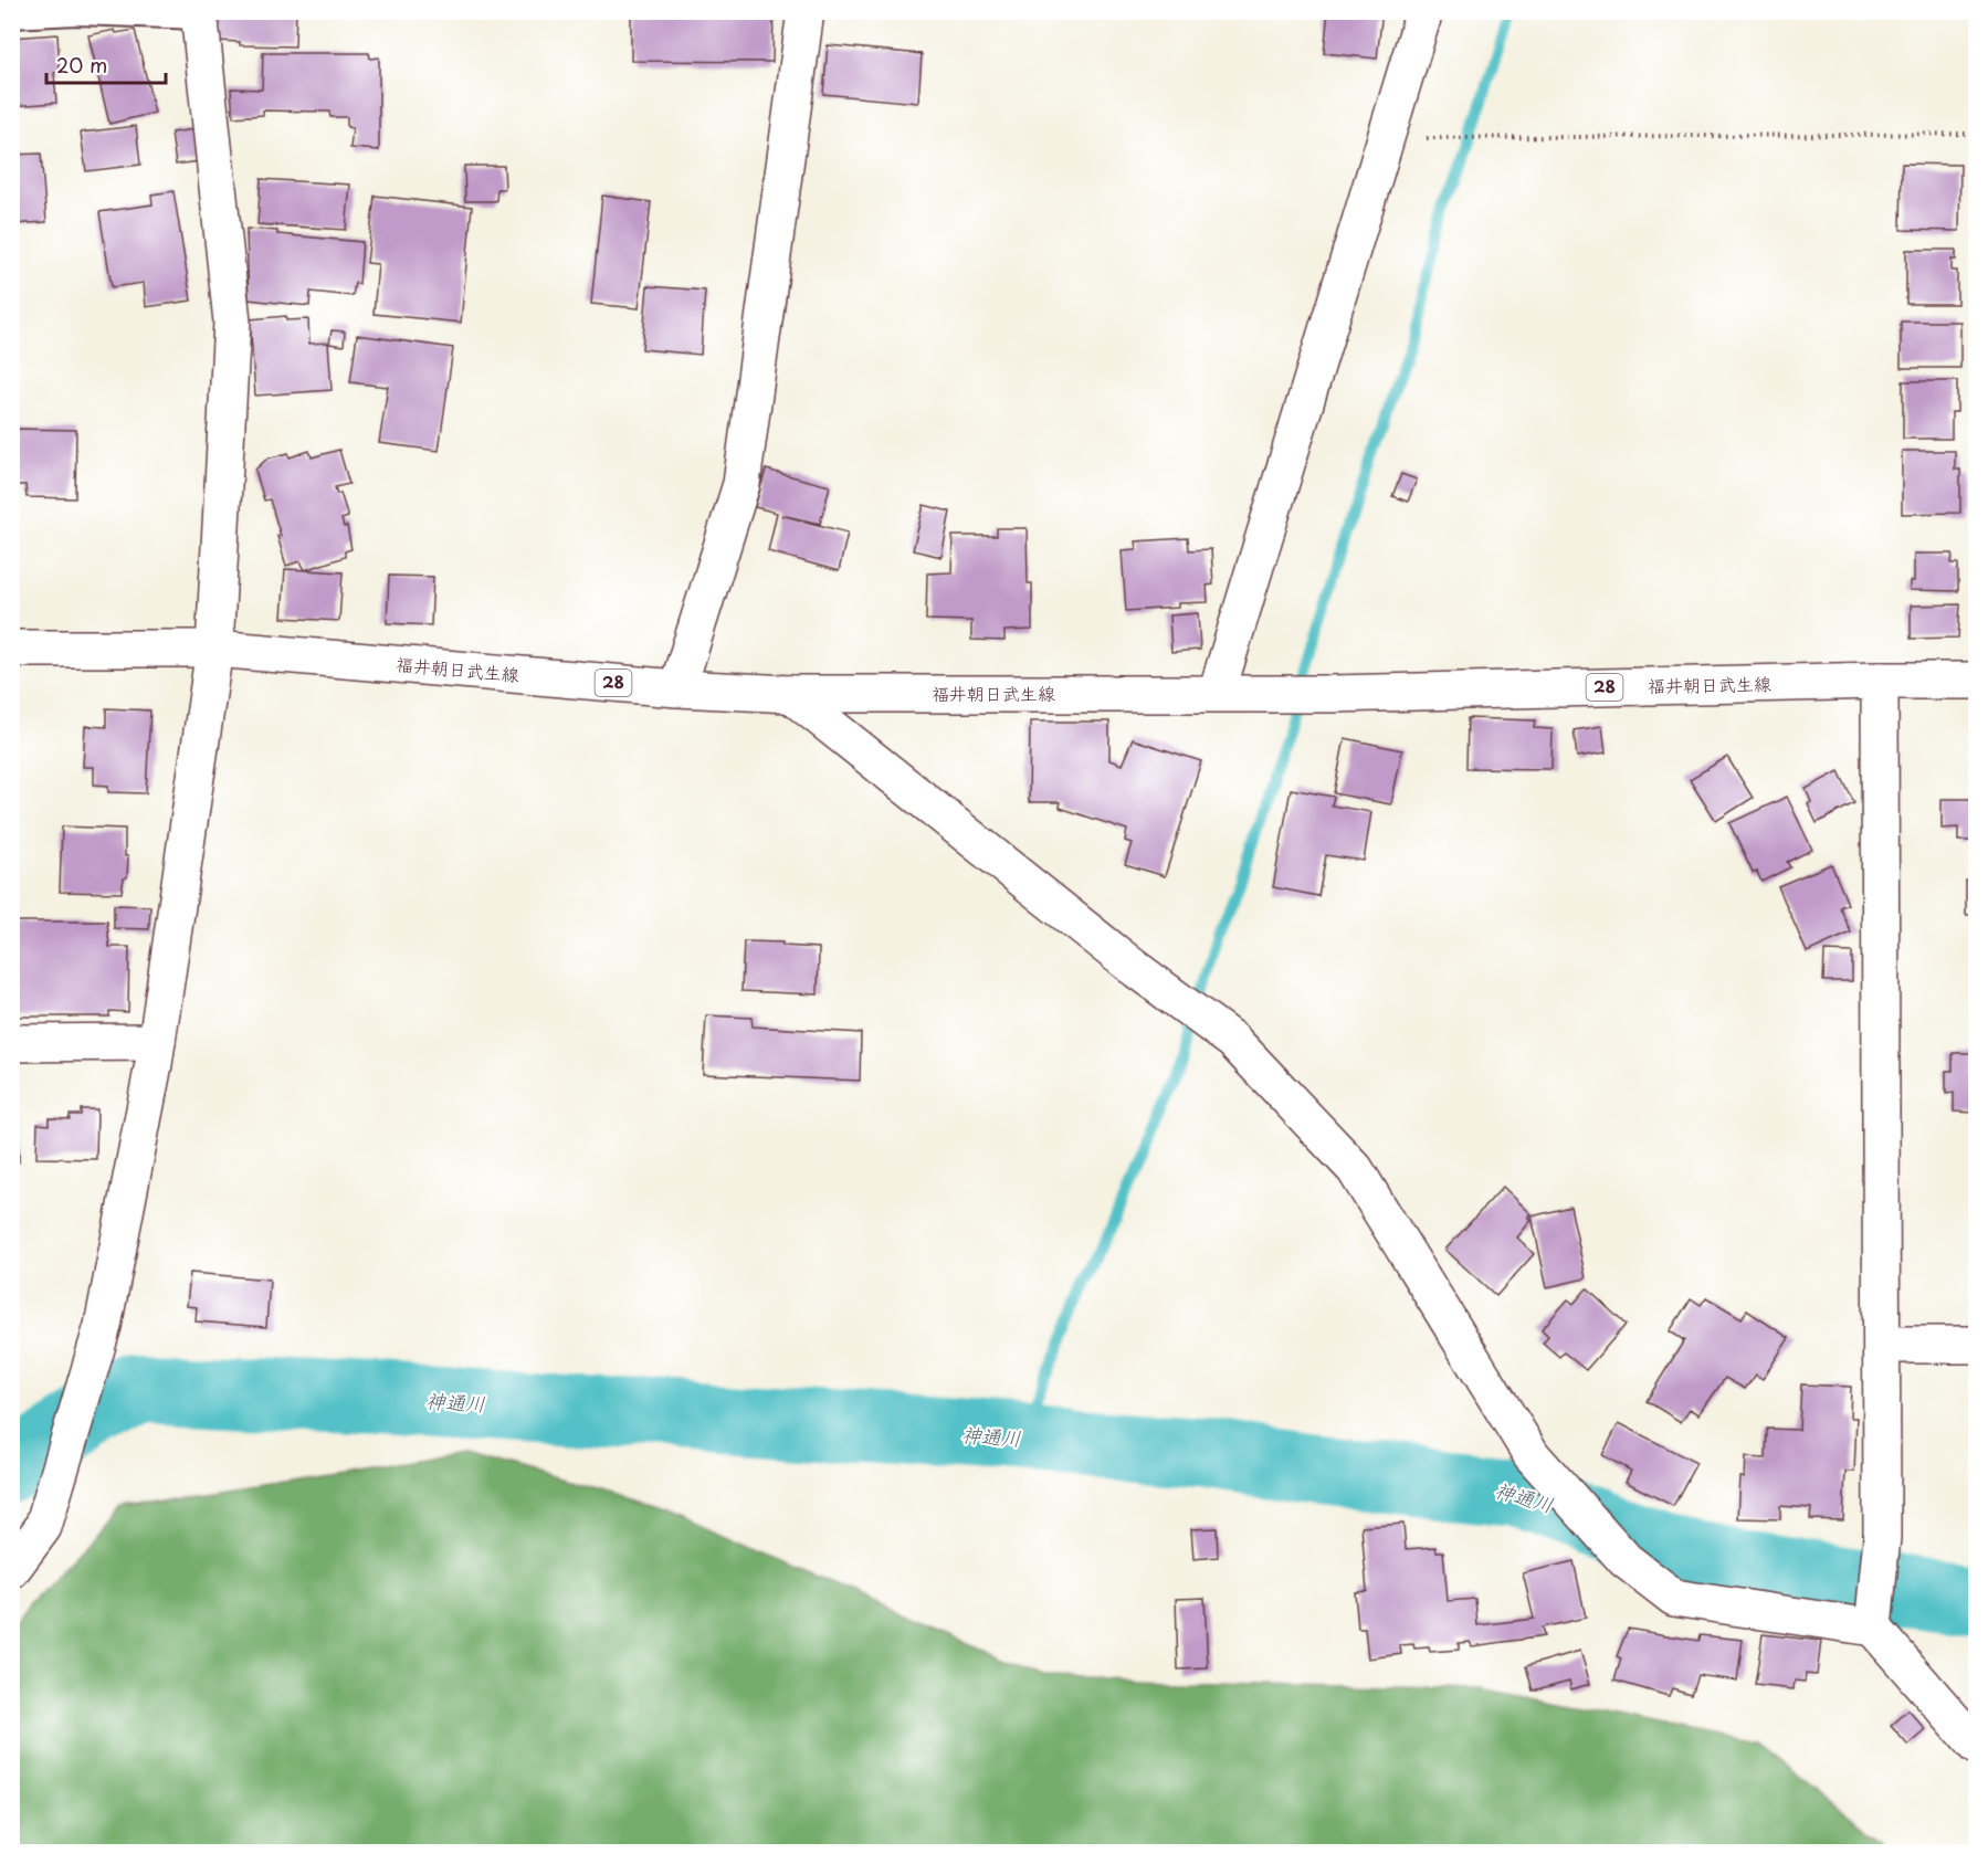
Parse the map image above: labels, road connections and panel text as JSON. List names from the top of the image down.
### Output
{
  "streets": {
    "street": ["福井朝日武生線", "28"]
  },
  "water": ["神通川"],
  "scale_bar": "20 m"
}
